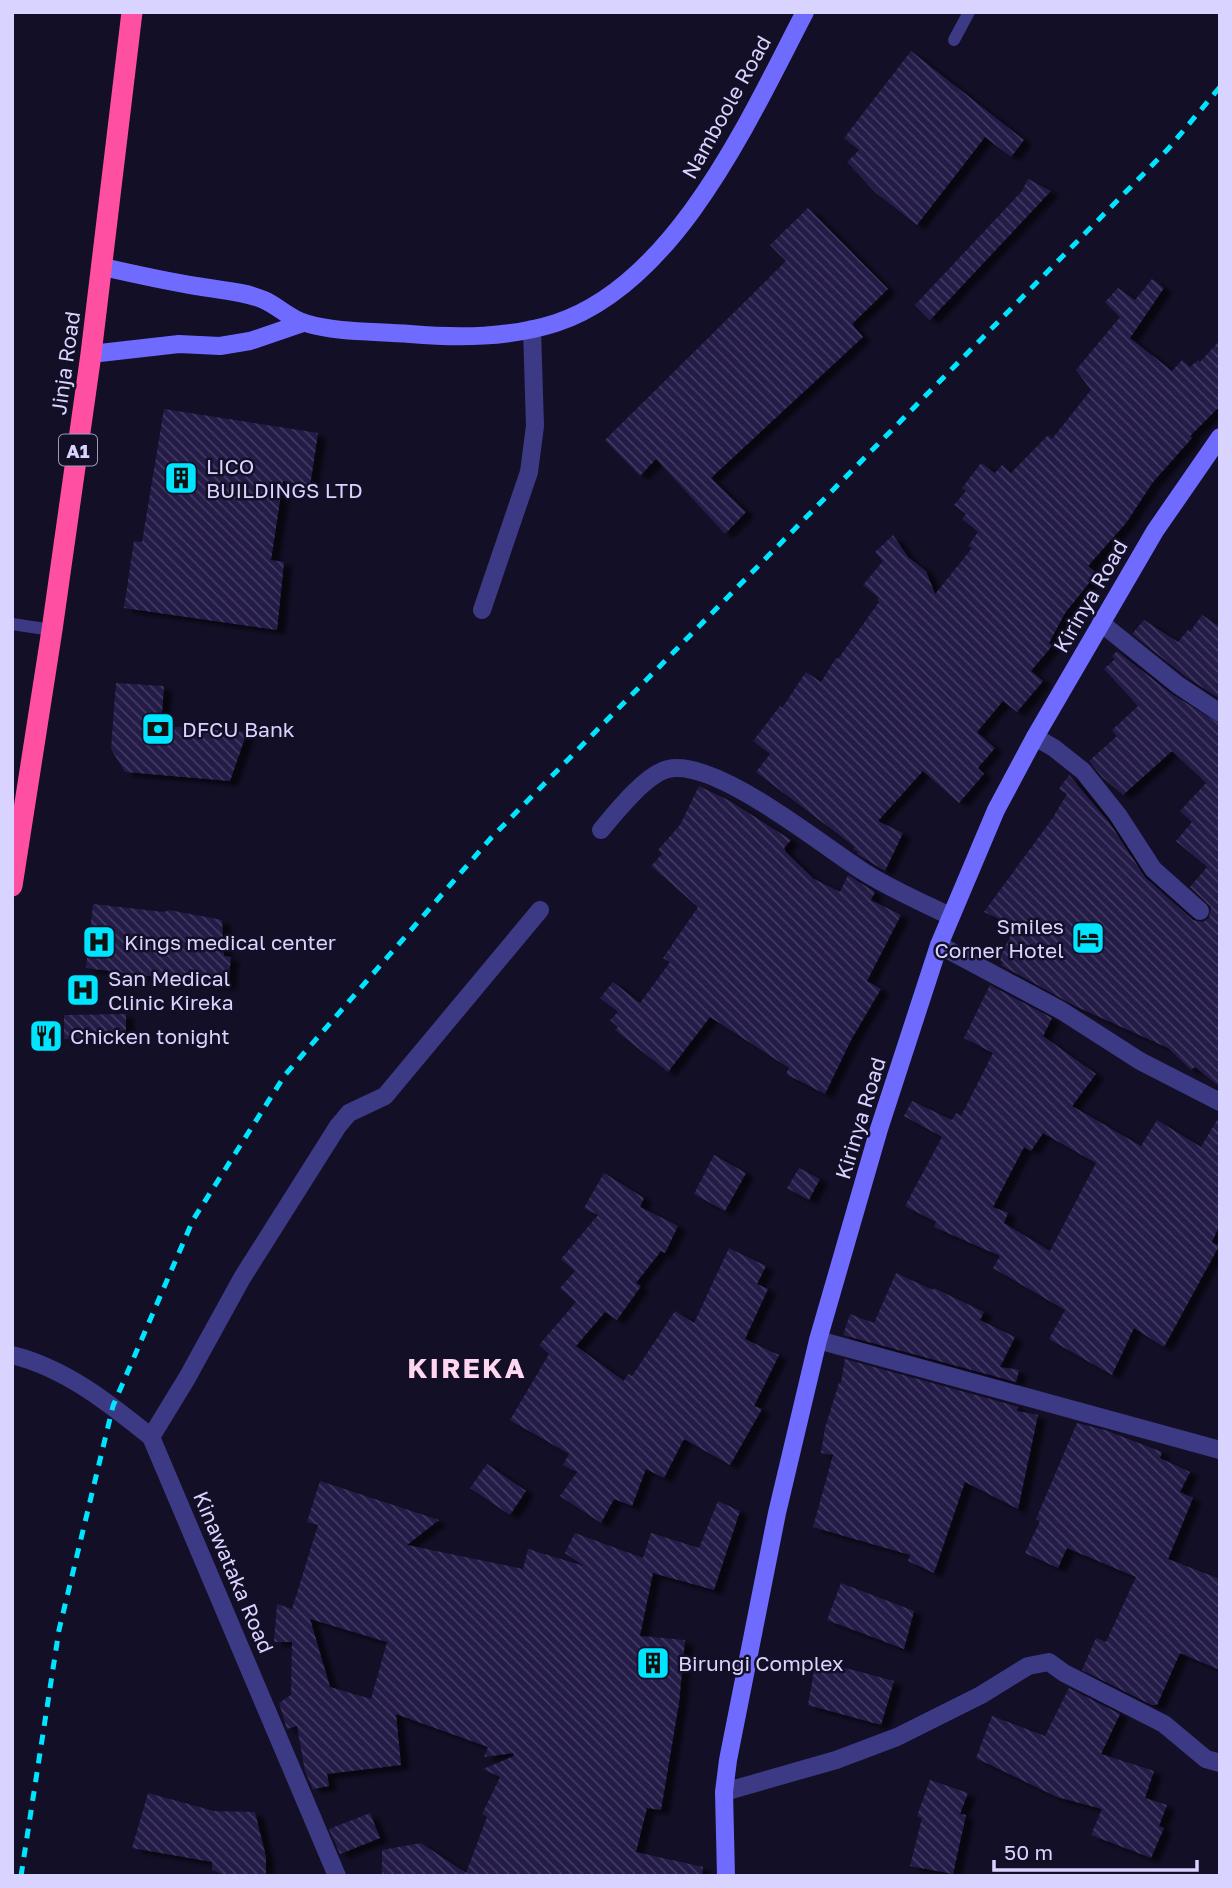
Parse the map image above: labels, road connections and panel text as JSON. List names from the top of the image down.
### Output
{
  "streets": {
    "highway": ["Jinja Road", "A1"],
    "main road": ["Namboole Road", "Kirinya Road"],
    "street": ["Kinawataka Road"]
  },
  "crossings": [
    ["Namboole Road", "Jinja Road"]
  ],
  "districts": ["KIREKA"],
  "places": {
    "building": ["LICO BUILDINGS LTD", "Birungi Complex"],
    "bank": ["DFCU Bank"],
    "hotel": ["Smiles Corner Hotel"],
    "hospital": ["Kings medical center", "San Medical Clinic Kireka"],
    "restaurant": ["Chicken tonight"]
  },
  "scale_bar": "50 m"
}
